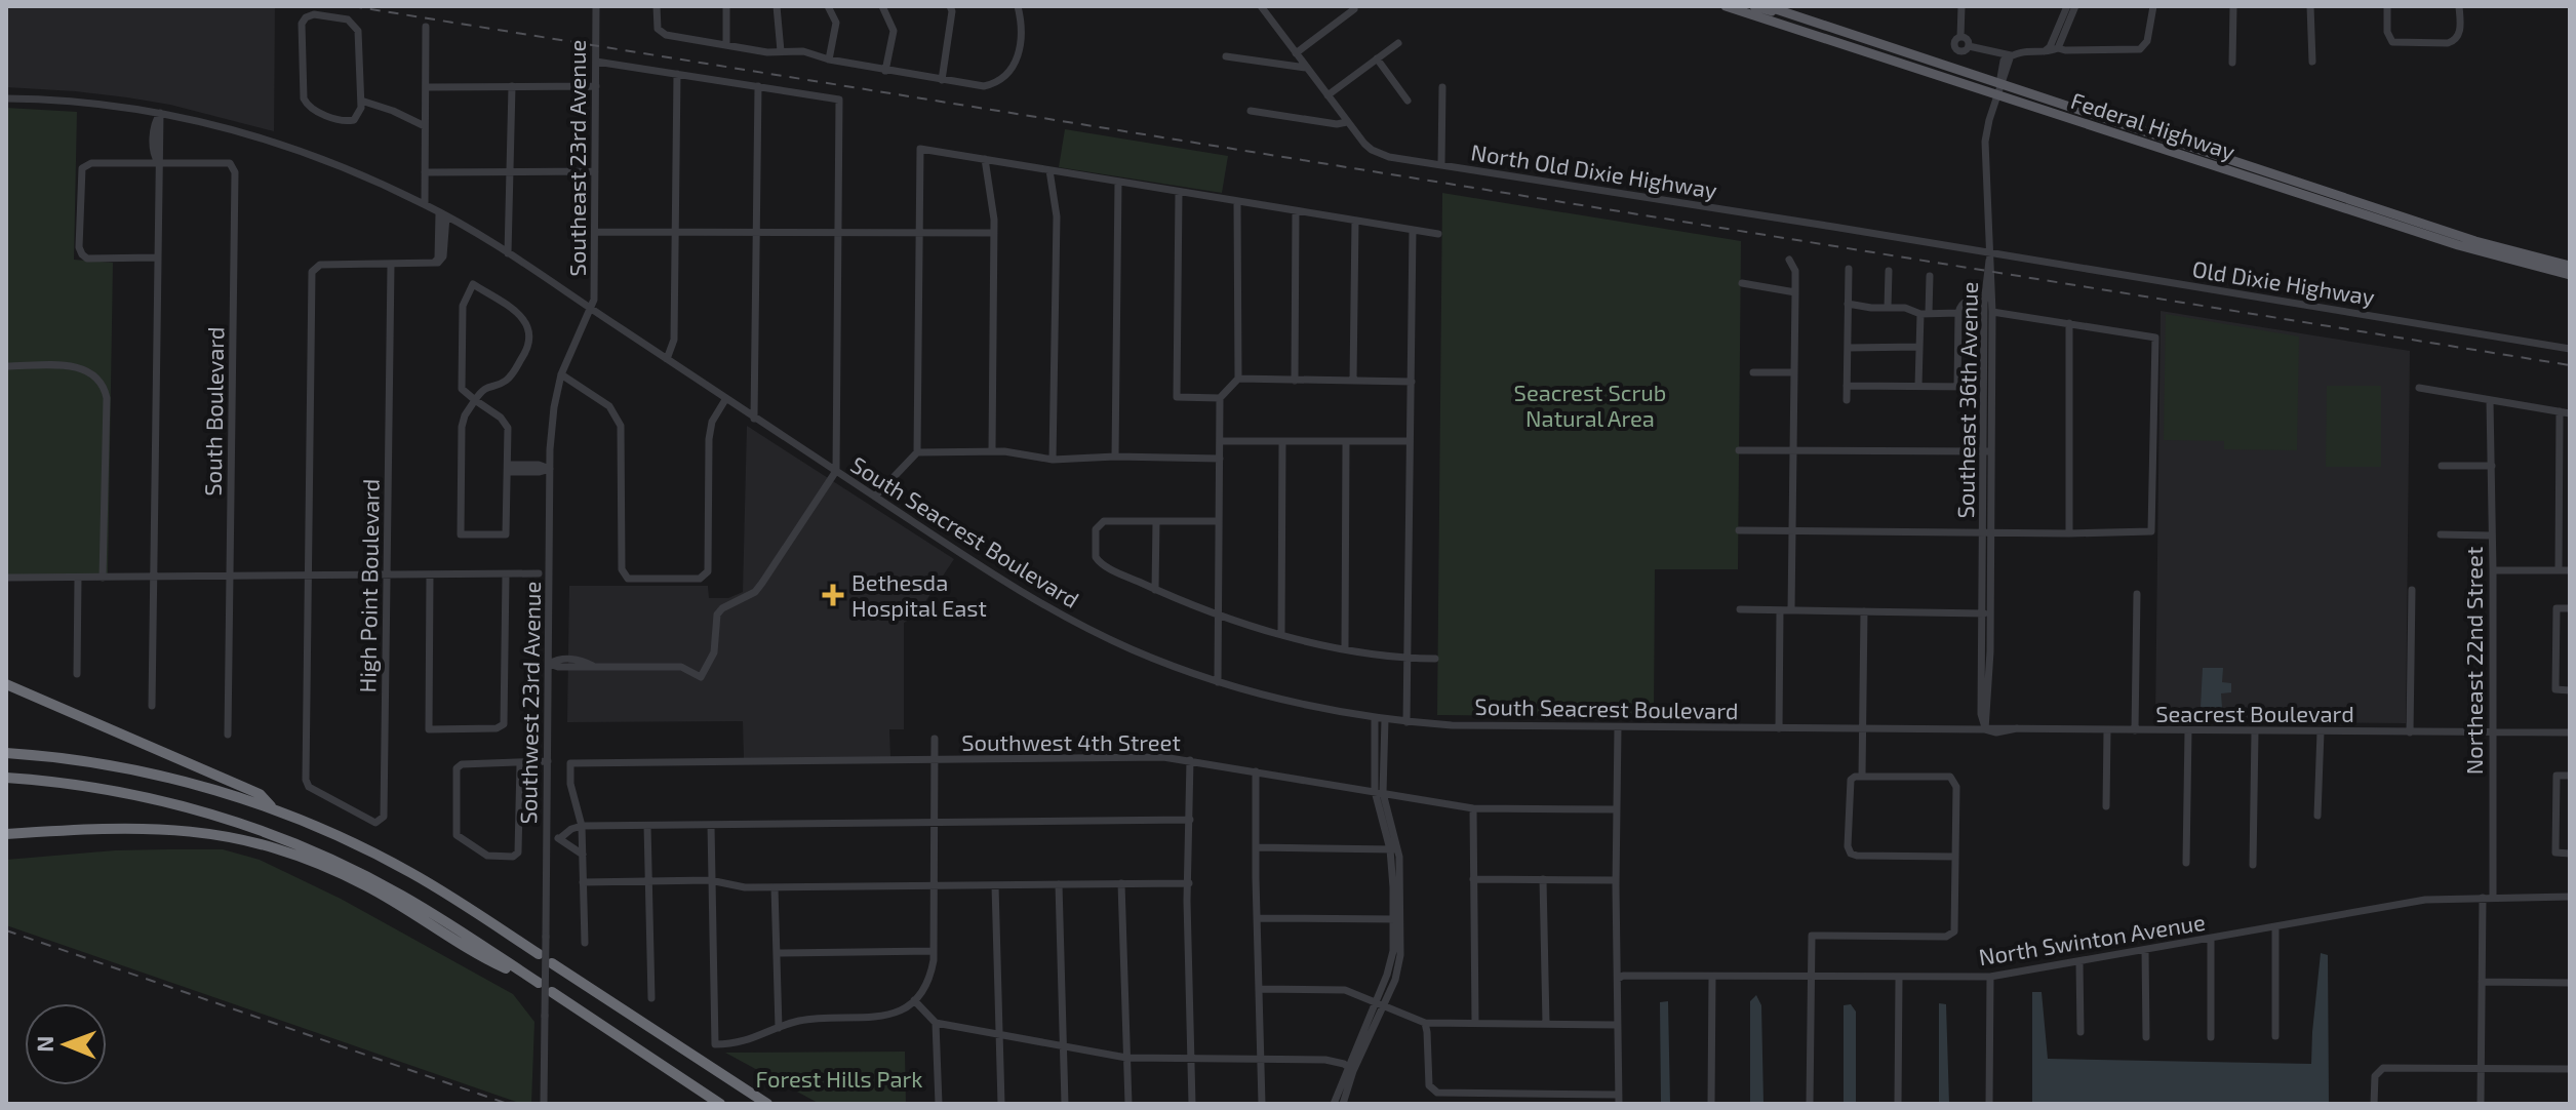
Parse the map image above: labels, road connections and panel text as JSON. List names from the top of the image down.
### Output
{
  "streets": {
    "main road": ["Federal Highway"],
    "street": [
      "Southeast 23rd Avenue",
      "North Old Dixie Highway",
      "Old Dixie Highway",
      "Southeast 36th Avenue",
      "South Boulevard",
      "South Seacrest Boulevard",
      "High Point Boulevard",
      "Northeast 22nd Street",
      "Southwest 23rd Avenue",
      "Seacrest Boulevard",
      "Southwest 4th Street",
      "North Swinton Avenue"
    ]
  },
  "crossings": [
    ["Federal Highway", "Southeast 36th Avenue"],
    ["Southeast 23rd Avenue", "South Seacrest Boulevard"],
    ["Southeast 23rd Avenue", "Southwest 23rd Avenue"],
    ["North Old Dixie Highway", "Old Dixie Highway"],
    ["North Old Dixie Highway", "Southeast 36th Avenue"],
    ["Old Dixie Highway", "Southeast 36th Avenue"],
    ["Southeast 36th Avenue", "South Seacrest Boulevard"],
    ["Southeast 36th Avenue", "Seacrest Boulevard"],
    ["South Seacrest Boulevard", "Southwest 23rd Avenue"],
    ["South Seacrest Boulevard", "Seacrest Boulevard"],
    ["Northeast 22nd Street", "Seacrest Boulevard"],
    ["Northeast 22nd Street", "North Swinton Avenue"]
  ],
  "parks": ["Seacrest Scrub Natural Area", "Forest Hills Park"],
  "places": {
    "health": ["Bethesda Hospital East"]
  },
  "north": "left"
}
